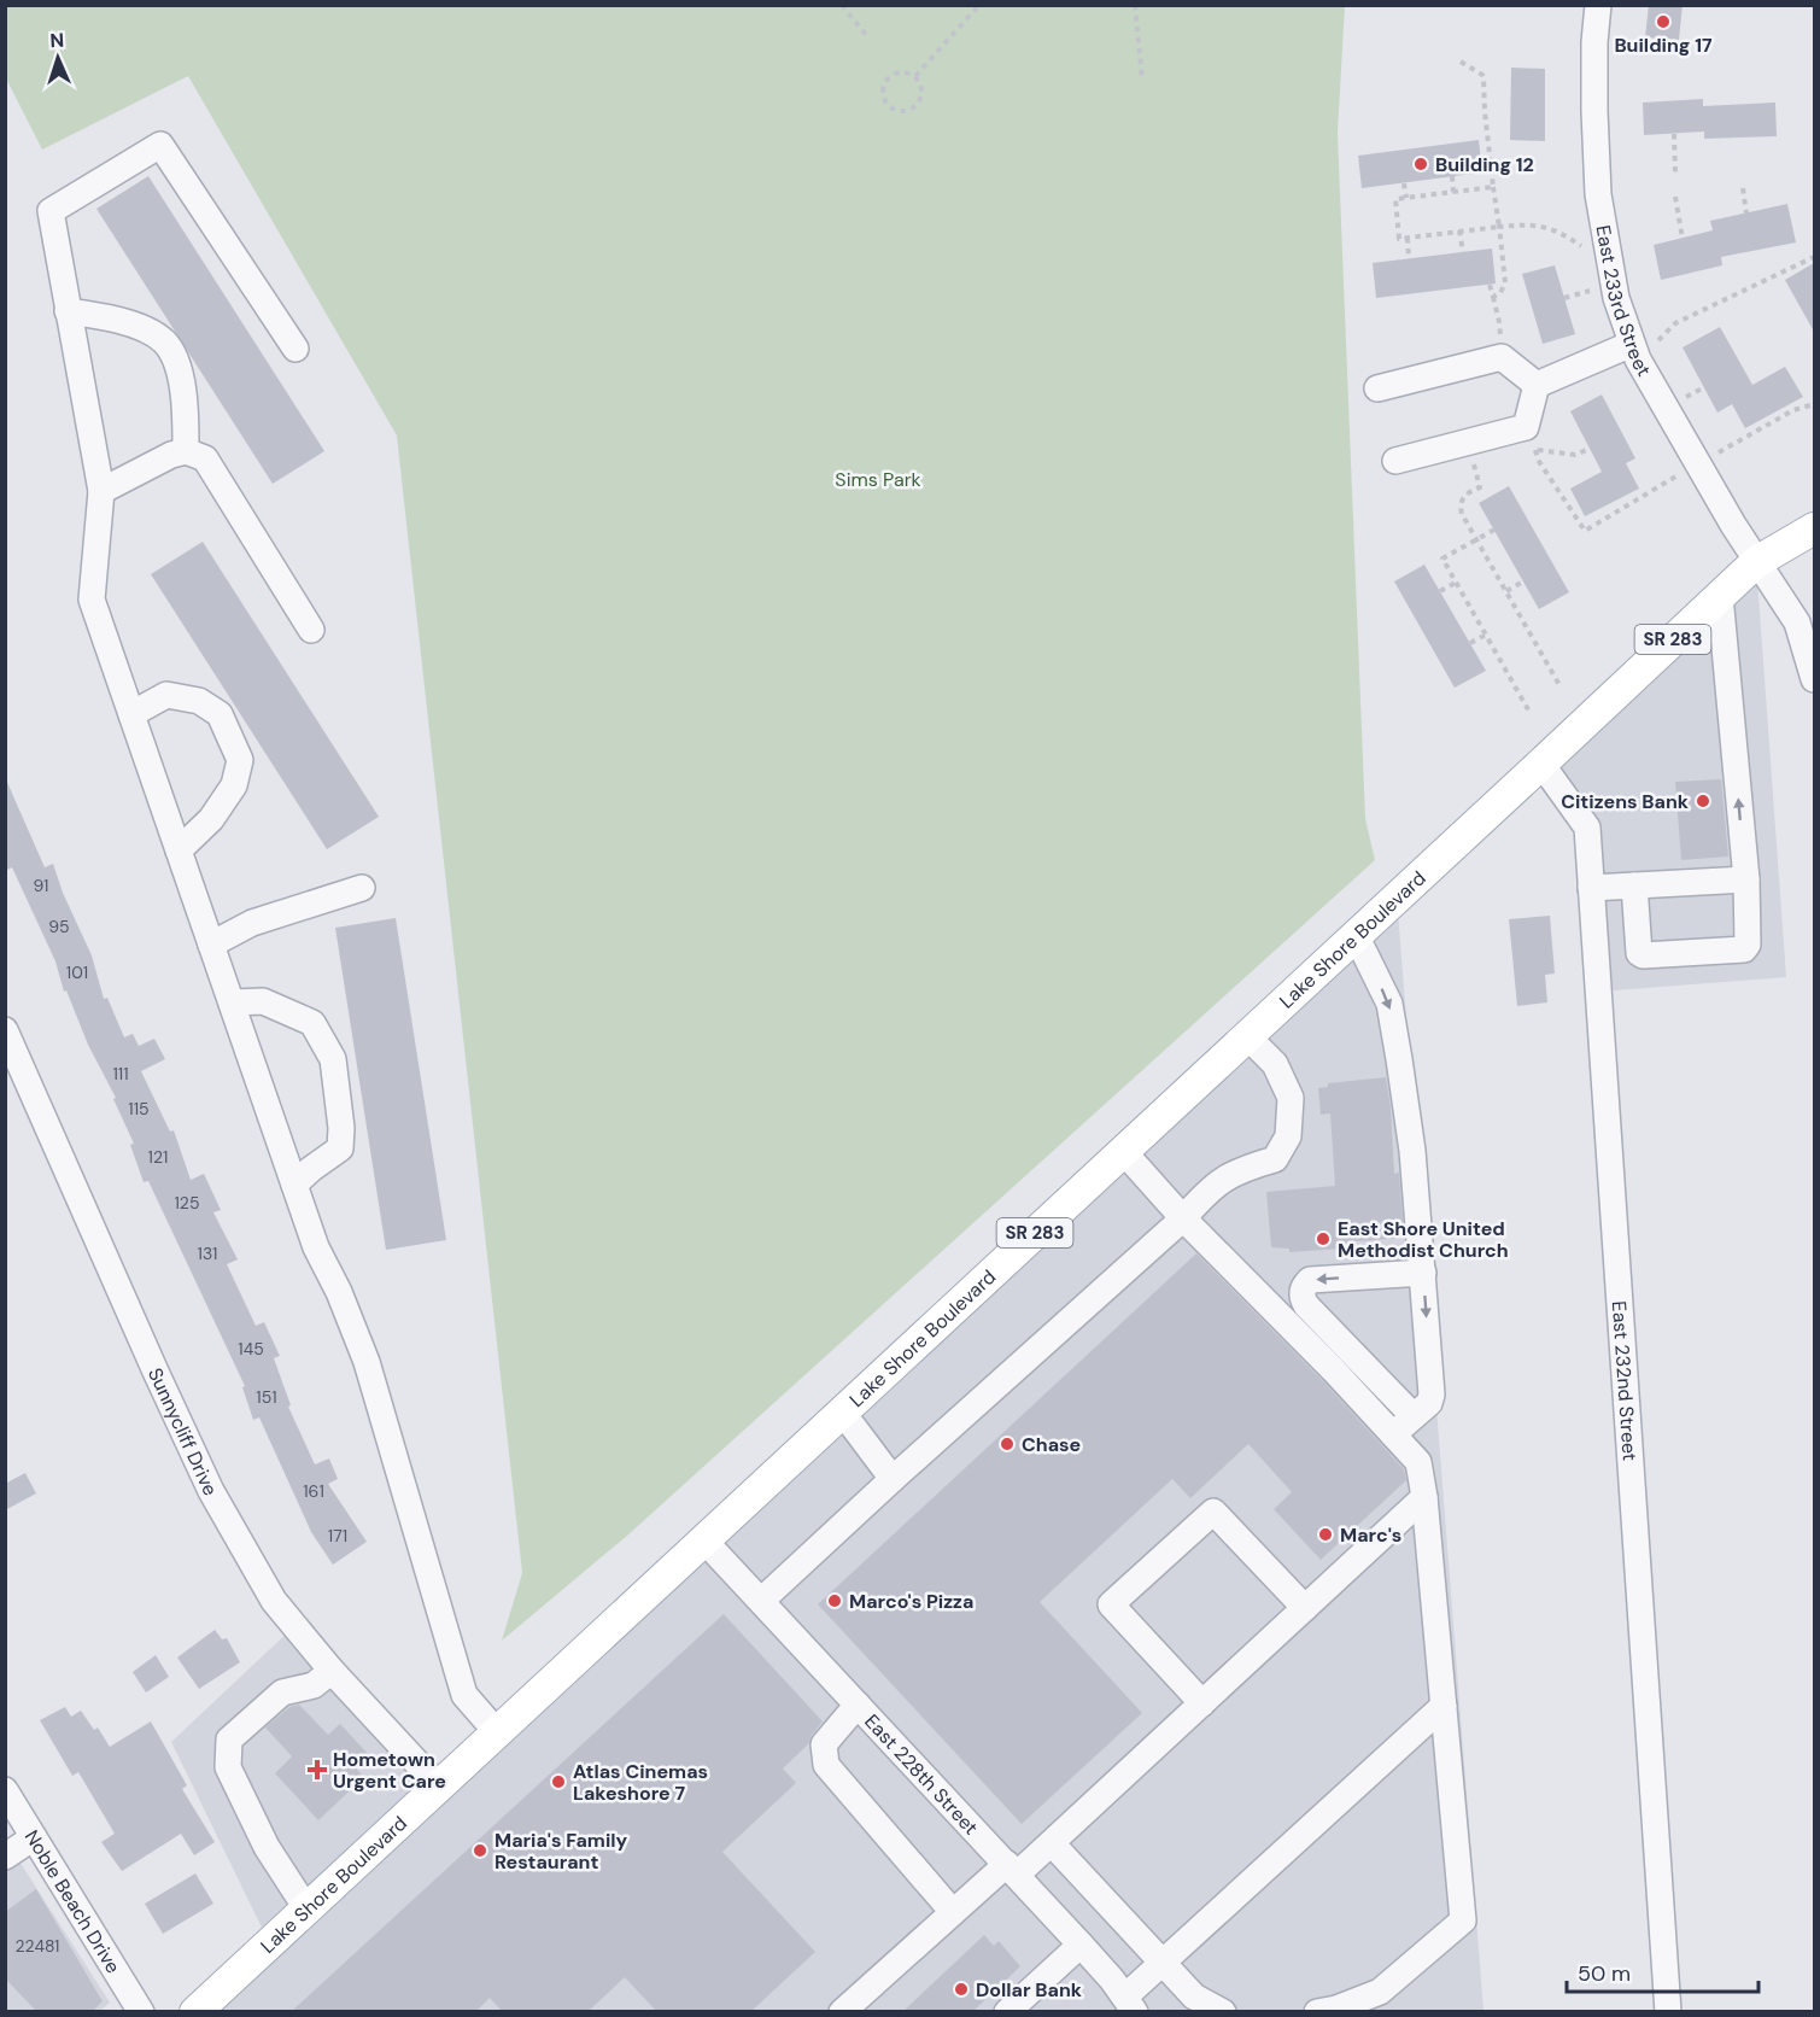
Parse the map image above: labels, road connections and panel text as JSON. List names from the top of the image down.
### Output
{
  "streets": {
    "main road": ["SR 283", "Lake Shore Boulevard"],
    "street": [
      "East 233rd Street",
      "East 232nd Street",
      "Sunnycliff Drive",
      "East 228th Street",
      "Noble Beach Drive"
    ]
  },
  "crossings": [
    ["East 233rd Street", "Lake Shore Boulevard"],
    ["Lake Shore Boulevard", "East 232nd Street"],
    ["Lake Shore Boulevard", "Sunnycliff Drive"],
    ["Lake Shore Boulevard", "East 228th Street"]
  ],
  "parks": ["Sims Park"],
  "places": {
    "other": [
      "Building 17",
      "Building 12",
      "Citizens Bank",
      "East Shore United Methodist Church",
      "Chase",
      "Marc's",
      "Marco's Pizza",
      "Atlas Cinemas Lakeshore 7",
      "Maria's Family Restaurant",
      "Dollar Bank"
    ],
    "health": ["Hometown Urgent Care"]
  },
  "house_numbers": [
    "91",
    "95",
    "101",
    "111",
    "115",
    "121",
    "125",
    "131",
    "145",
    "151",
    "161",
    "171",
    "22481"
  ],
  "scale_bar": "50 m",
  "north": "top"
}
